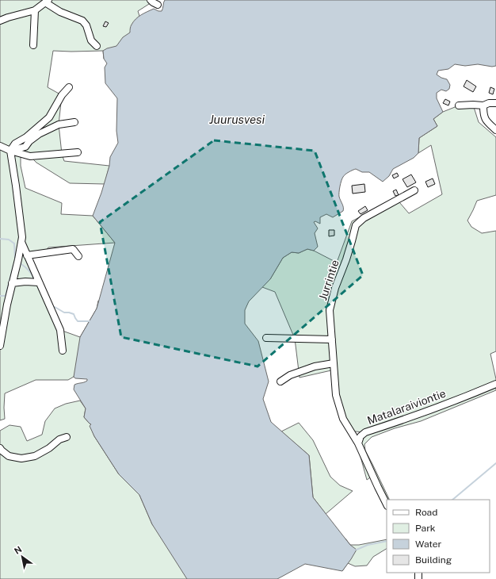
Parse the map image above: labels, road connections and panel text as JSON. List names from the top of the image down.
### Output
{
  "streets": {
    "street": ["Jurrintie", "Matalaraiviontie"]
  },
  "crossings": [
    ["Jurrintie", "Matalaraiviontie"]
  ],
  "water": ["Juurusvesi"],
  "legend": [
    "Road",
    "Park",
    "Water",
    "Building"
  ],
  "north": "top left"
}
